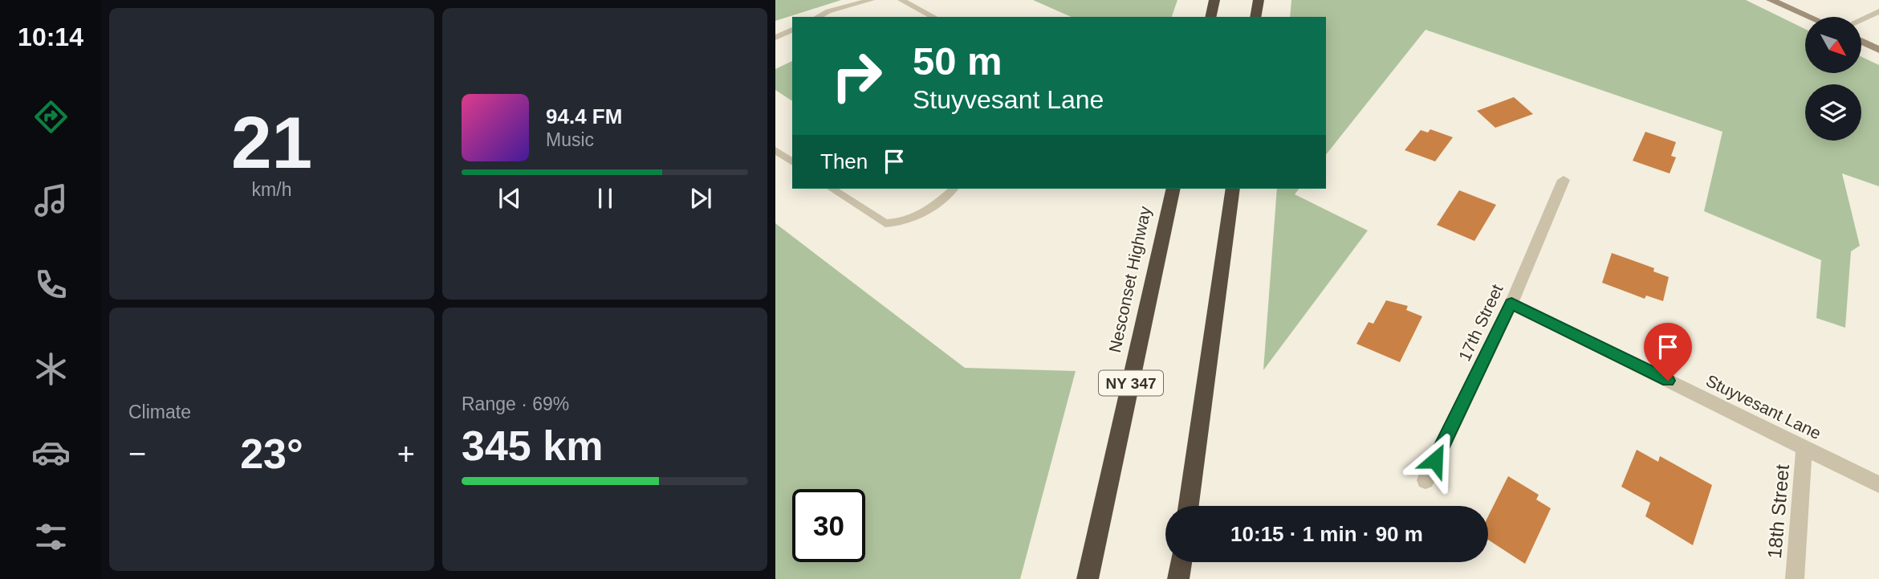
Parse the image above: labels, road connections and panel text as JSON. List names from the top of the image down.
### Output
{
  "streets": {
    "highway": ["Nesconset Highway", "NY 347"],
    "street": ["17th Street", "Stuyvesant Lane", "18th Street"]
  },
  "crossings": [
    ["17th Street", "Stuyvesant Lane"],
    ["Stuyvesant Lane", "18th Street"]
  ],
  "north": "bottom right",
  "page": {
    "tabs": "10:14",
    "tile": [
      ["21", "km/h"],
      "Climate",
      ["Range · 69%", "345 km"]
    ],
    "turn": ["50 m", "Stuyvesant Lane"],
    "song": ["94.4 FM", "Music"],
    "then": "Then",
    "heat": ["−", "23°", "+"],
    "limit": "30",
    "trip": "10:15 · 1 min · 90 m"
  }
}
